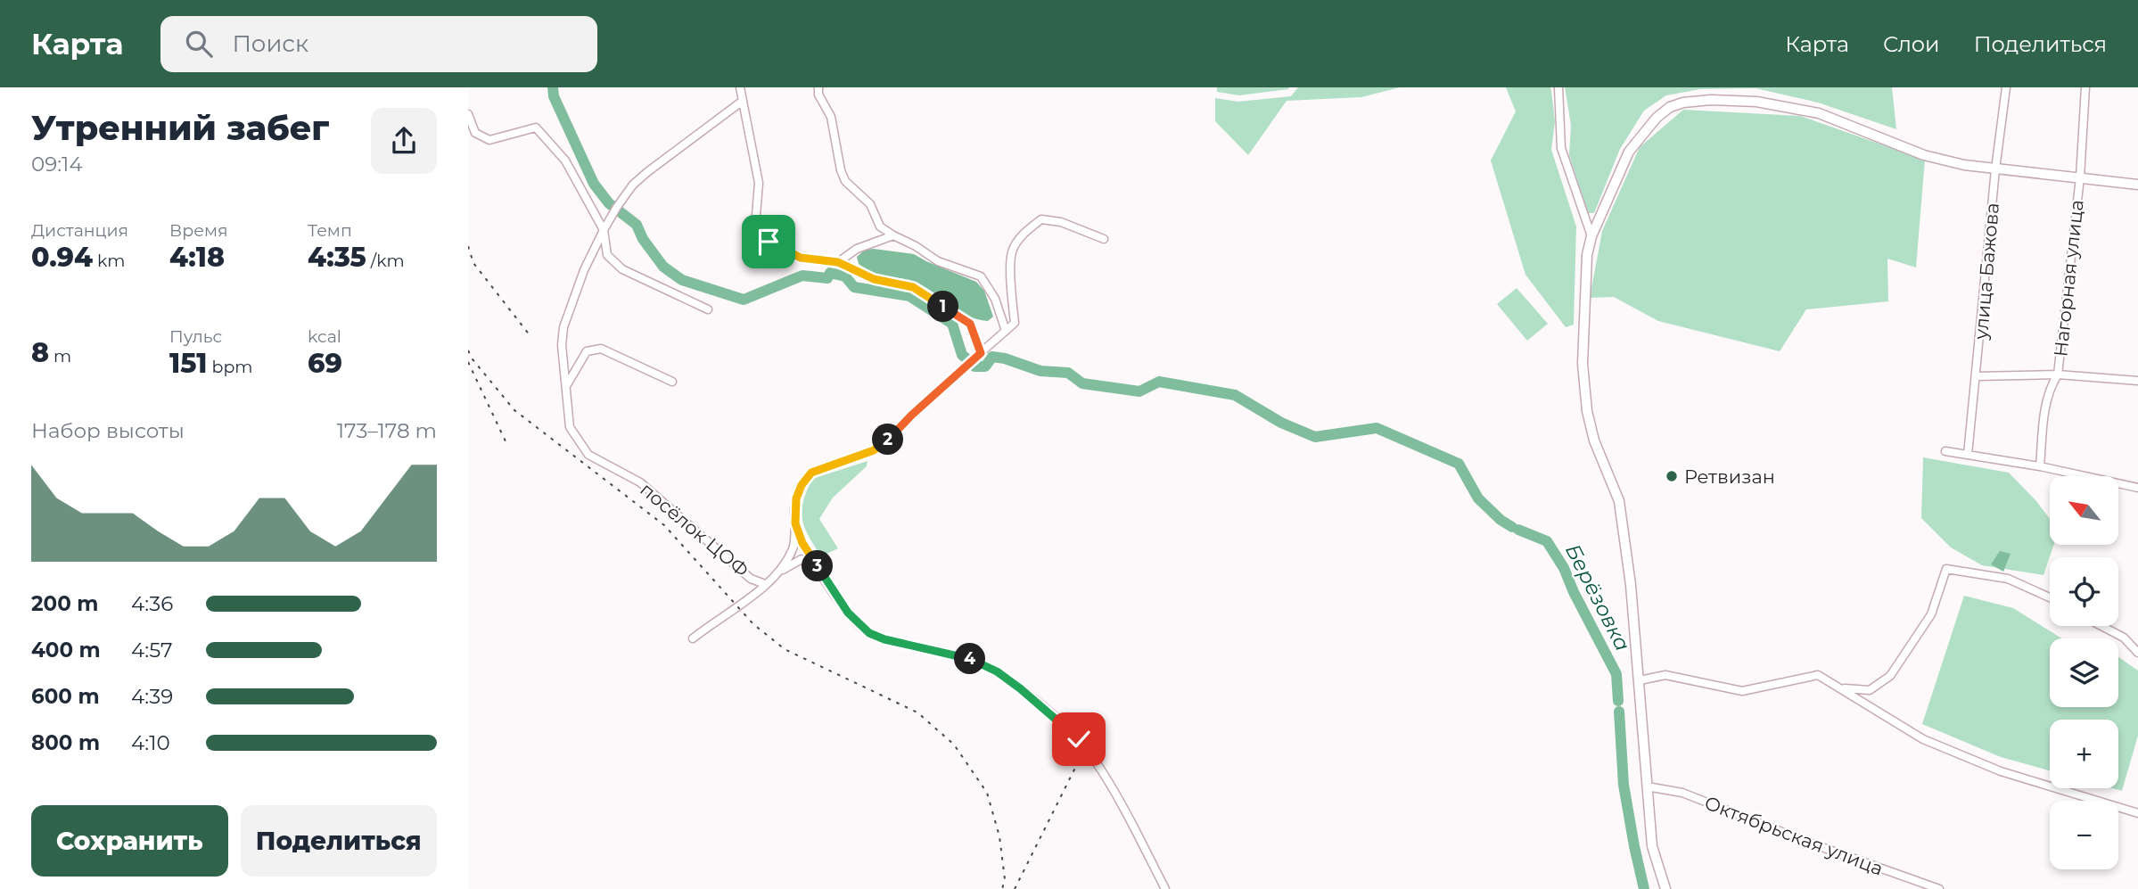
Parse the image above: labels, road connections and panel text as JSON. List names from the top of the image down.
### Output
{
  "streets": {
    "street": [
      "улица Бажова",
      "Нагорная улица",
      "посёлок ЦОФ",
      "Октябрьская улица"
    ]
  },
  "water": ["Берёзовка"],
  "places": ["Ретвизан"],
  "north": "top left",
  "page": {
    "header": "Карта",
    "search": "Поиск",
    "nav": ["Карта", "Слои", "Поделиться"],
    "heading": ["Утренний забег", "09:14"],
    "stats": [
      ["Дистанция", "0.94 km"],
      ["Время", "4:18"],
      ["Темп", "4:35 /km"],
      ["8 m"],
      ["Пульс", "151 bpm"],
      ["kcal", "69"]
    ],
    "pins": [
      "1",
      "2",
      "3",
      "4"
    ],
    "chart": ["Набор высоты", "173–178 m"],
    "map_buttons": ["+", "−"],
    "list": [
      {
        "name": "200 m",
        "note": "4:36"
      },
      {
        "name": "400 m",
        "note": "4:57"
      },
      {
        "name": "600 m",
        "note": "4:39"
      },
      {
        "name": "800 m",
        "note": "4:10"
      }
    ],
    "buttons": ["Сохранить", "Поделиться"]
  }
}
